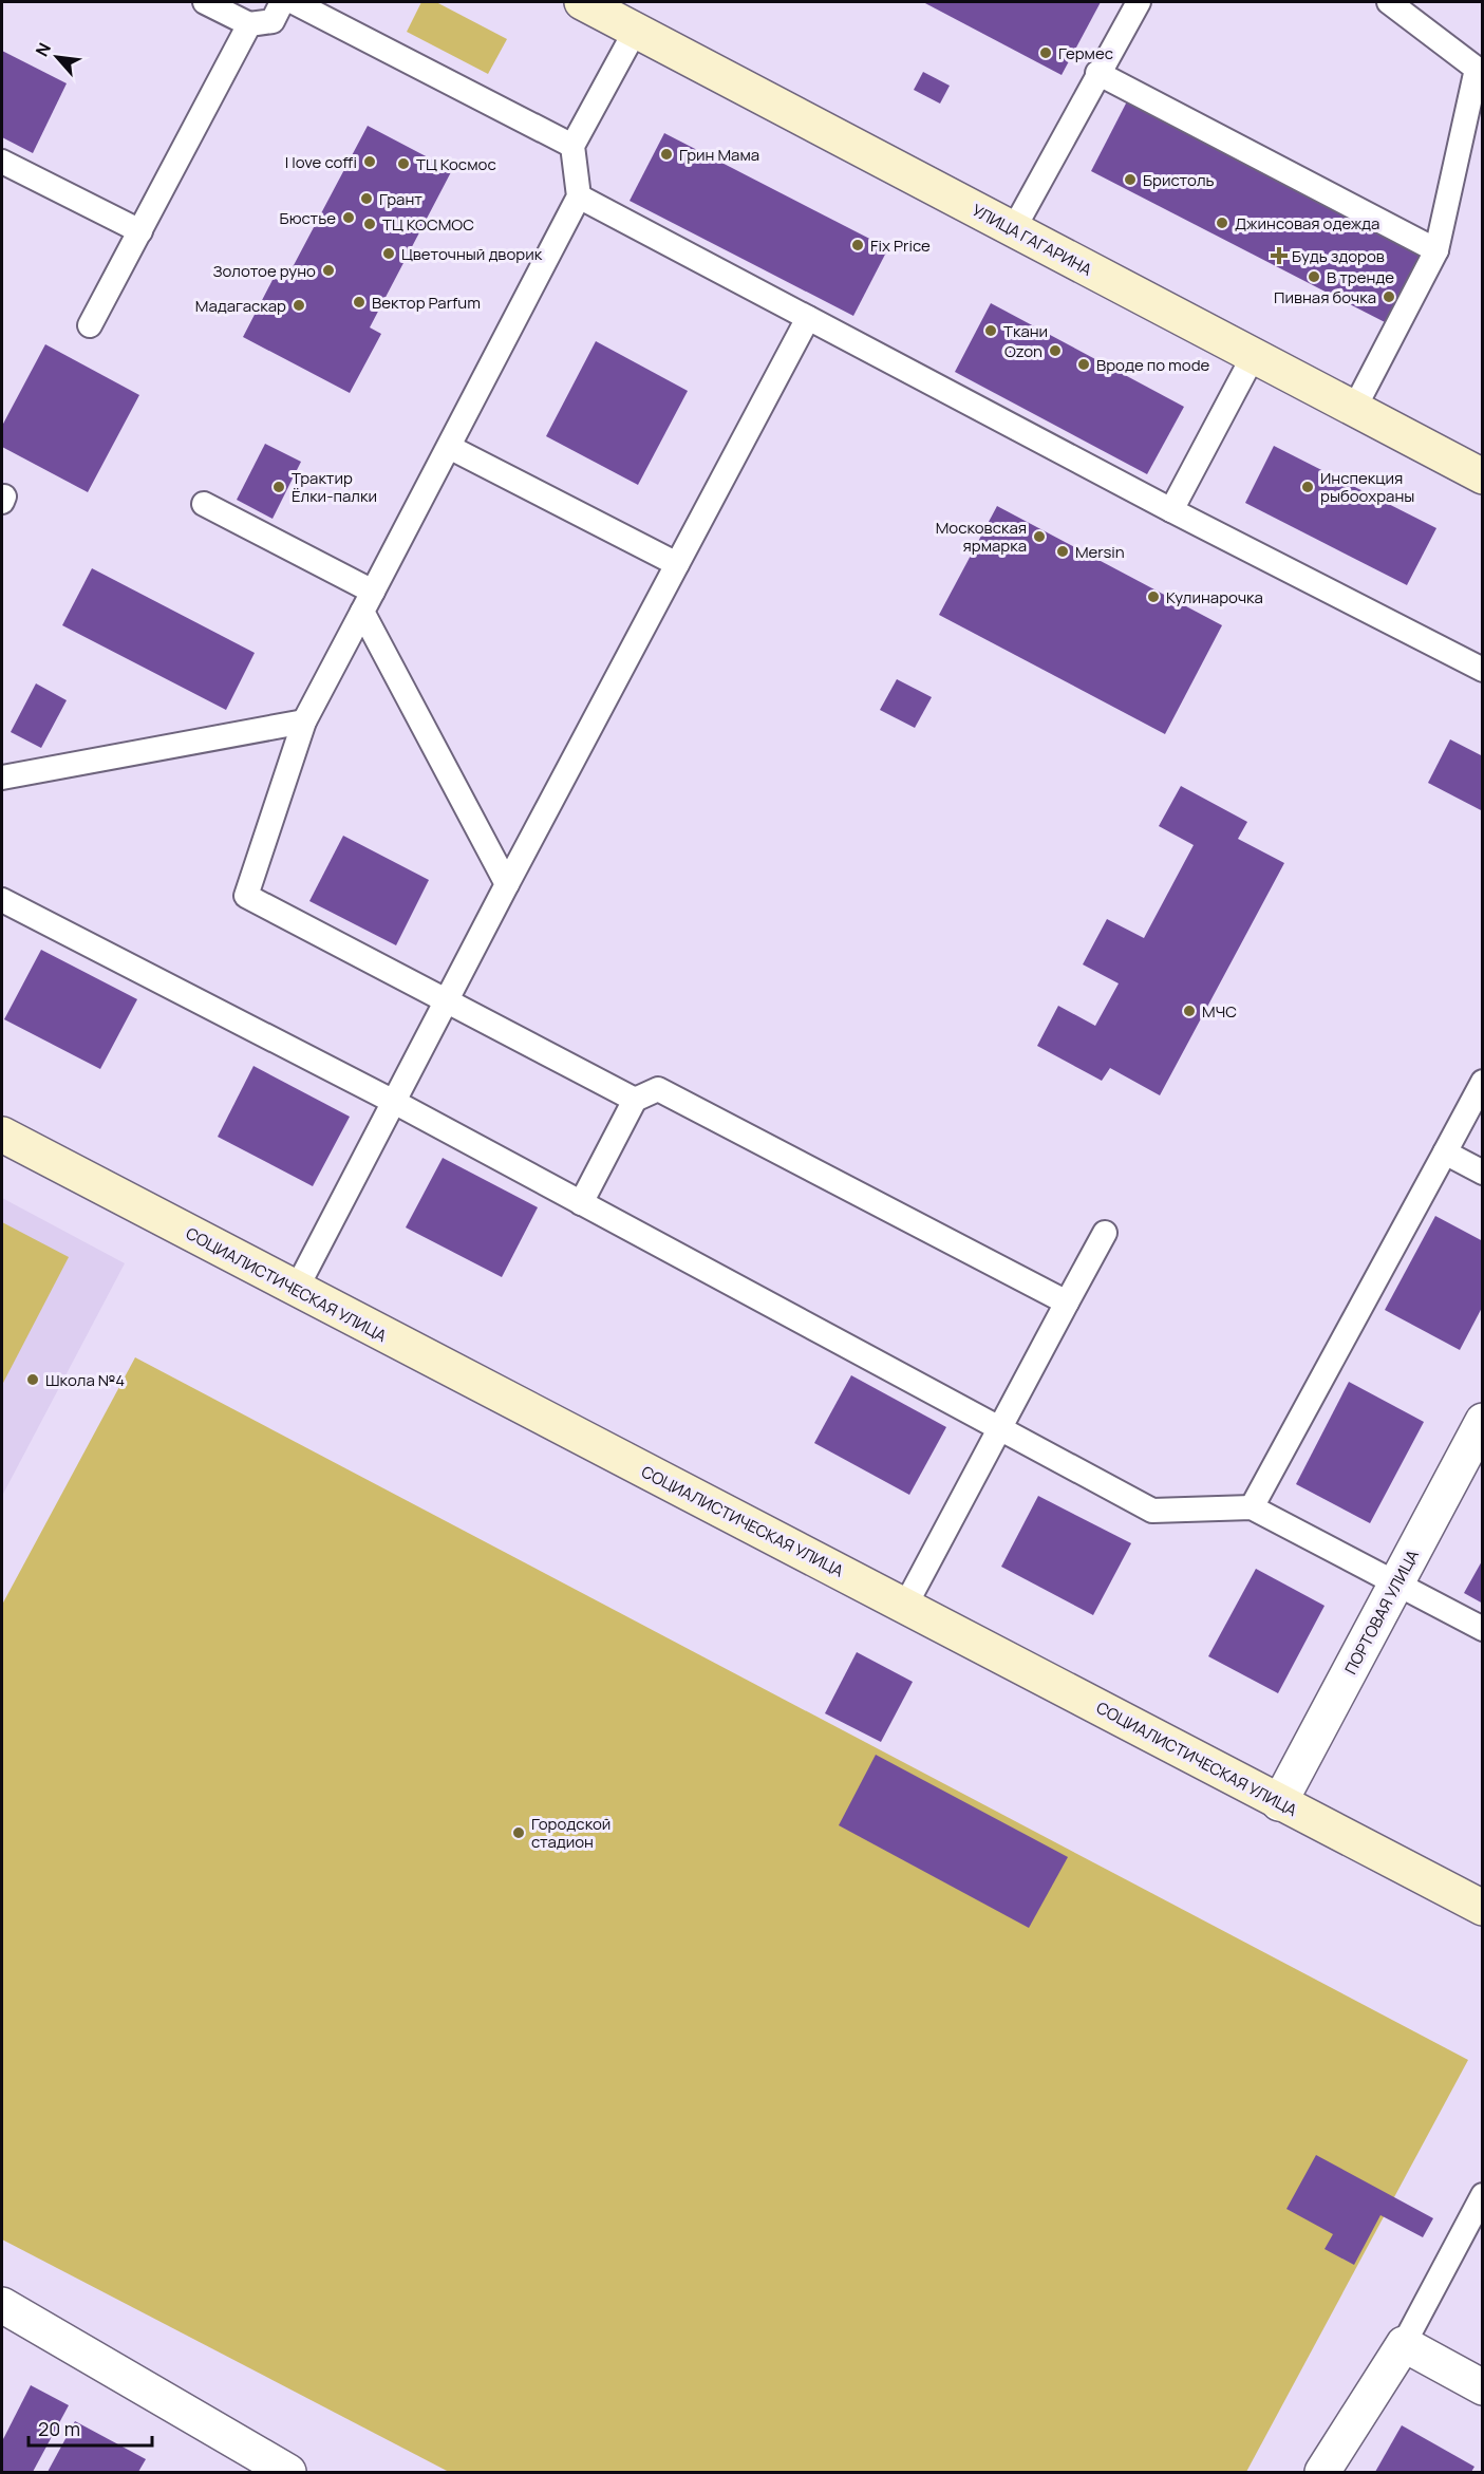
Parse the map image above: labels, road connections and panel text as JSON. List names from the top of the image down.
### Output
{
  "streets": {
    "main road": ["УЛИЦА ГАГАРИНА", "СОЦИАЛИСТИЧЕСКАЯ УЛИЦА"],
    "street": ["ПОРТОВАЯ УЛИЦА"]
  },
  "crossings": [
    ["СОЦИАЛИСТИЧЕСКАЯ УЛИЦА", "ПОРТОВАЯ УЛИЦА"]
  ],
  "places": {
    "other": [
      "Гермес",
      "Грин Мама",
      "I love coffi",
      "ТЦ Космос",
      "Бристоль",
      "Грант",
      "Бюстье",
      "Джинсовая одежда",
      "ТЦ КОСМОС",
      "Fix Price",
      "Цветочный дворик",
      "Золотое руно",
      "В тренде",
      "Пивная бочка",
      "Вектор Parfum",
      "Мадагаскар",
      "Ткани",
      "Ozon",
      "Вроде по mode",
      "Трактир Ёлки-палки",
      "Инспекция рыбоохраны",
      "Московская ярмарка",
      "Mersin",
      "Кулинарочка",
      "МЧС",
      "Школа №4",
      "Городской стадион"
    ],
    "health": ["Будь здоров"]
  },
  "scale_bar": "20 m",
  "north": "top left"
}
